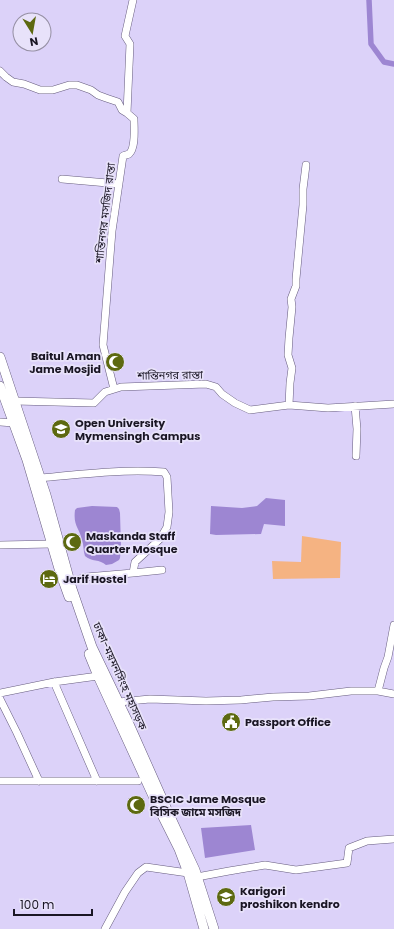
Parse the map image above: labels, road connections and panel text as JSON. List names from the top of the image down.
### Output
{
  "streets": {
    "main road": ["ঢাকা-ময়মনসিংহ মহাসড়ক"],
    "street": ["শান্তিনগর মসজিদ রাস্তা", "শান্তিনগর রাস্তা"]
  },
  "crossings": [
    ["শান্তিনগর মসজিদ রাস্তা", "শান্তিনগর রাস্তা"],
    ["শান্তিনগর রাস্তা", "ঢাকা-ময়মনসিংহ মহাসড়ক"]
  ],
  "places": {
    "mosque": ["Baitul Aman Jame Mosjid", "Maskanda Staff Quarter Mosque", "BSCIC Jame Mosque বিসিক জামে মসজিদ"],
    "school or university": ["Open University Mymensingh Campus", "Karigori proshikon kendro"],
    "hotel": ["Jarif Hostel"],
    "public building": ["Passport Office"]
  },
  "scale_bar": "100 m",
  "north": "bottom"
}
